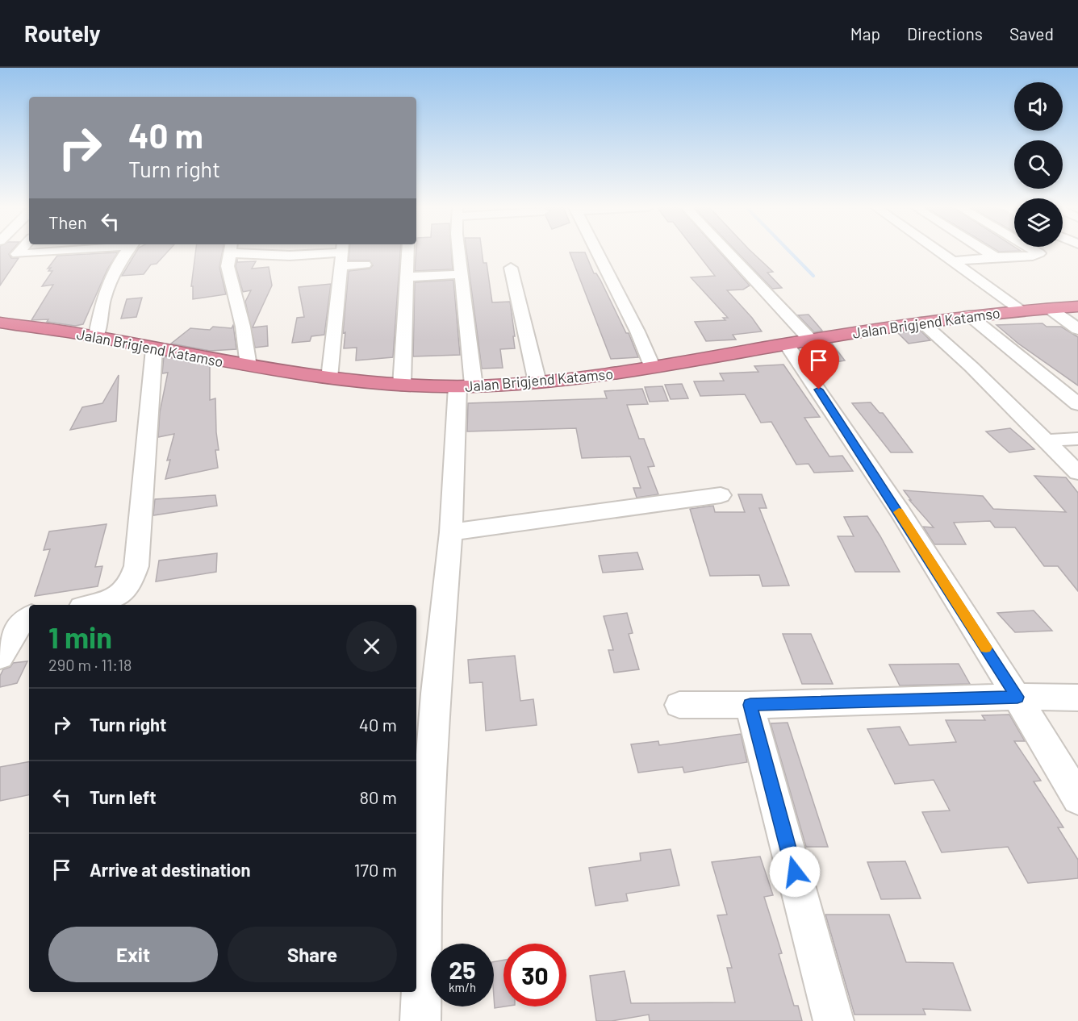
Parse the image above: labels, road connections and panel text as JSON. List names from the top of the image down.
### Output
{
  "streets": {
    "highway": ["Jalan Brigjend Katamso"]
  },
  "page": {
    "header": "Routely",
    "nav": ["Map", "Directions", "Saved"],
    "turn": ["40 m", "Turn right"],
    "then": "Then",
    "heading": ["1 min", "290 m · 11:18"],
    "list": [
      {
        "name": "Turn right",
        "value": "40 m"
      },
      {
        "name": "Turn left",
        "value": "80 m"
      },
      {
        "name": "Arrive at destination",
        "value": "170 m"
      }
    ],
    "buttons": ["Exit", "Share"],
    "speed": "25 km/h",
    "limit": "30"
  }
}
